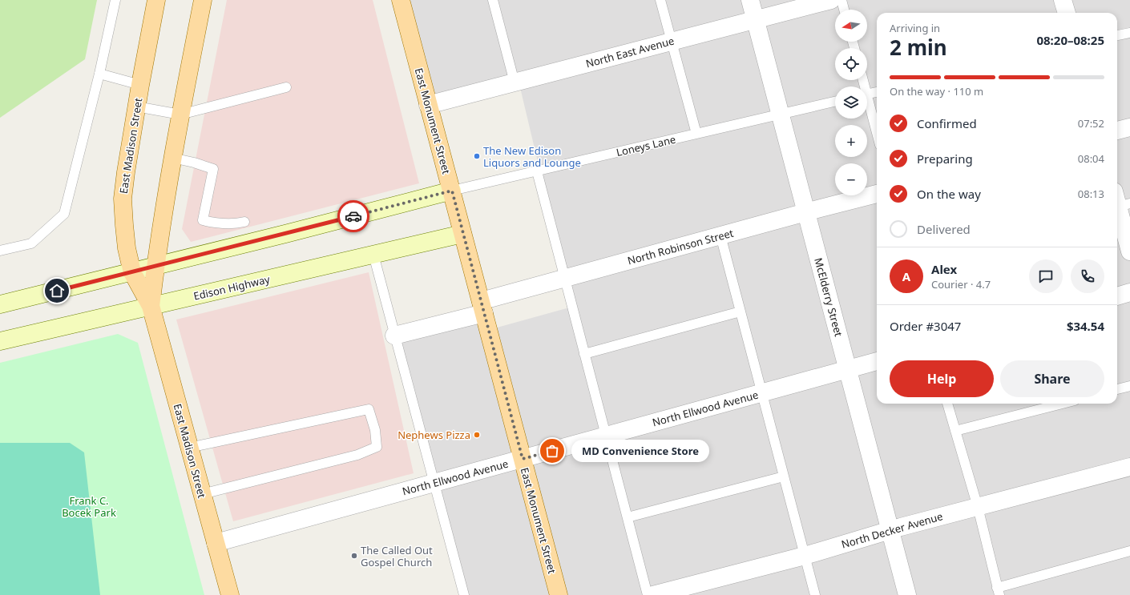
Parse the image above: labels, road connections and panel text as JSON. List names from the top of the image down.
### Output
{
  "streets": {
    "main road": ["East Monument Street", "East Madison Street", "Edison Highway"],
    "street": [
      "North East Avenue",
      "North Robinson Street",
      "McElderry Street",
      "North Ellwood Avenue",
      "North Decker Avenue"
    ],
    "lane": ["Loneys Lane"]
  },
  "crossings": [
    ["North East Avenue", "East Monument Street"],
    ["North East Avenue", "McElderry Street"],
    ["East Monument Street", "Loneys Lane"],
    ["East Monument Street", "North Robinson Street"],
    ["East Monument Street", "Edison Highway"],
    ["East Monument Street", "North Ellwood Avenue"],
    ["East Madison Street", "Edison Highway"],
    ["East Madison Street", "North Ellwood Avenue"],
    ["Loneys Lane", "McElderry Street"],
    ["North Robinson Street", "McElderry Street"],
    ["McElderry Street", "North Ellwood Avenue"],
    ["McElderry Street", "North Decker Avenue"]
  ],
  "parks": ["Frank C. Bocek Park"],
  "places": [
    "The New Edison Liquors and Lounge",
    "Nephews Pizza",
    "MD Convenience Store",
    "The Called Out Gospel Church"
  ],
  "north": "left",
  "page": {
    "map_buttons": ["+", "−"],
    "heading": ["2 min", "Arriving in", "08:20–08:25"],
    "panel": [
      "Alex",
      "Courier · 4.7",
      "Order #3047",
      "$34.54"
    ],
    "bar": "On the way · 110 m",
    "list": [
      ["Confirmed", "07:52"],
      ["Preparing", "08:04"],
      ["On the way", "08:13"],
      "Delivered"
    ],
    "round": "A",
    "buttons": ["Help", "Share"],
    "bubble": "MD Convenience Store"
  }
}
